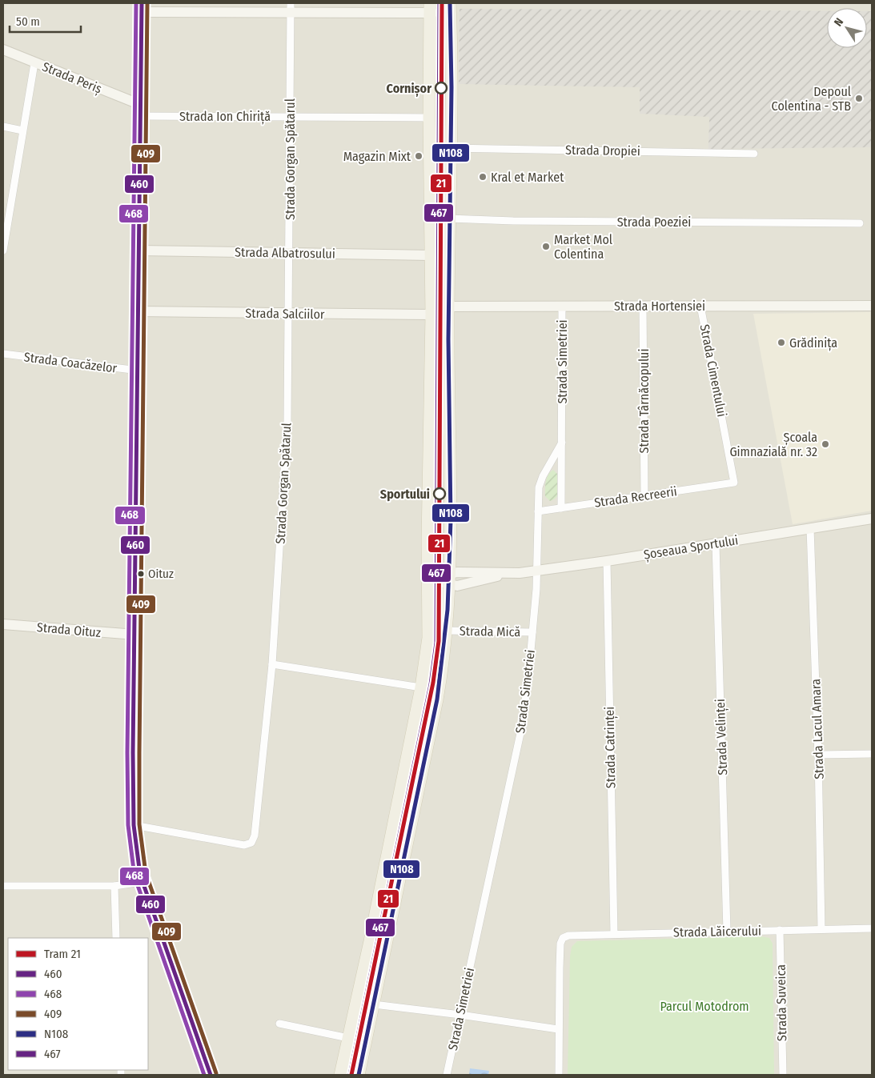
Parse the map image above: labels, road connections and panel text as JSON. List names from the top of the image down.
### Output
{
  "streets": {
    "street": [
      "Strada Periș",
      "Strada Ion Chiriță",
      "Strada Dropiei",
      "Strada Gorgan Spătarul",
      "Strada Poeziei",
      "Strada Albatrosului",
      "Strada Hortensiei",
      "Strada Salciilor",
      "Strada Simetriei",
      "Strada Coacăzelor",
      "Strada Cimentului",
      "Strada Târnăcopului",
      "Strada Recreerii",
      "Șoseaua Sportului",
      "Strada Oituz",
      "Strada Mică",
      "Strada Lacul Amara",
      "Strada Velinței",
      "Strada Catrinței",
      "Strada Lăicerului",
      "Strada Suveica"
    ]
  },
  "crossings": [
    ["Strada Ion Chiriță", "Strada Gorgan Spătarul"],
    ["Strada Gorgan Spătarul", "Strada Albatrosului"],
    ["Strada Gorgan Spătarul", "Strada Salciilor"],
    ["Strada Hortensiei", "Strada Simetriei"],
    ["Strada Hortensiei", "Strada Cimentului"],
    ["Strada Hortensiei", "Strada Târnăcopului"],
    ["Strada Simetriei", "Strada Recreerii"],
    ["Strada Simetriei", "Șoseaua Sportului"],
    ["Strada Simetriei", "Strada Mică"],
    ["Strada Cimentului", "Strada Recreerii"],
    ["Strada Târnăcopului", "Strada Recreerii"],
    ["Șoseaua Sportului", "Strada Lacul Amara"],
    ["Șoseaua Sportului", "Strada Velinței"],
    ["Șoseaua Sportului", "Strada Catrinței"],
    ["Strada Lacul Amara", "Strada Lăicerului"],
    ["Strada Velinței", "Strada Lăicerului"],
    ["Strada Catrinței", "Strada Lăicerului"],
    ["Strada Lăicerului", "Strada Suveica"]
  ],
  "parks": ["Parcul Motodrom"],
  "places": [
    "Cornișor",
    "Depoul Colentina - STB",
    "Magazin Mixt",
    "Kral et Market",
    "Market Mol Colentina",
    "Grădinița",
    "Școala Gimnazială nr. 32",
    "Sportului",
    "Oituz"
  ],
  "lines": [
    "tram line 21",
    "transit line 460",
    "transit line 468",
    "transit line 409",
    "transit line N108",
    "transit line 467"
  ],
  "legend": [
    "Tram 21",
    "460",
    "468",
    "409",
    "N108",
    "467"
  ],
  "scale_bar": "50 m",
  "north": "top left"
}
